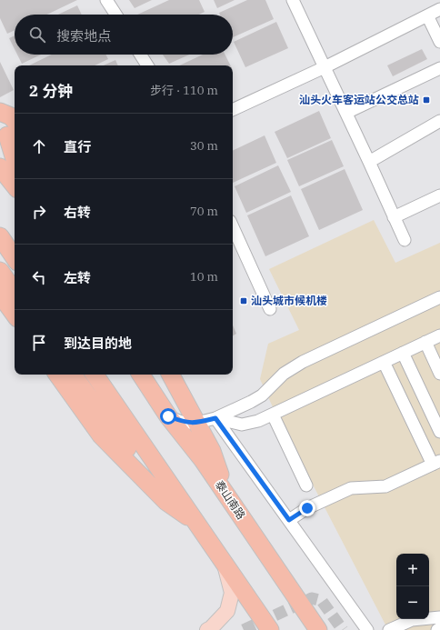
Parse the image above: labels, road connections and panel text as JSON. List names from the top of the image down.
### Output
{
  "streets": {
    "highway": ["泰山南路"]
  },
  "places": {
    "transit": ["汕头火车客运站公交总站", "汕头城市候机楼"]
  },
  "page": {
    "search": "搜索地点",
    "heading": ["2 分钟", "步行 · 110 m"],
    "list": [
      ["直行", "30 m"],
      ["右转", "70 m"],
      ["左转", "10 m"],
      "到达目的地"
    ],
    "map_buttons": ["+", "−"]
  }
}
